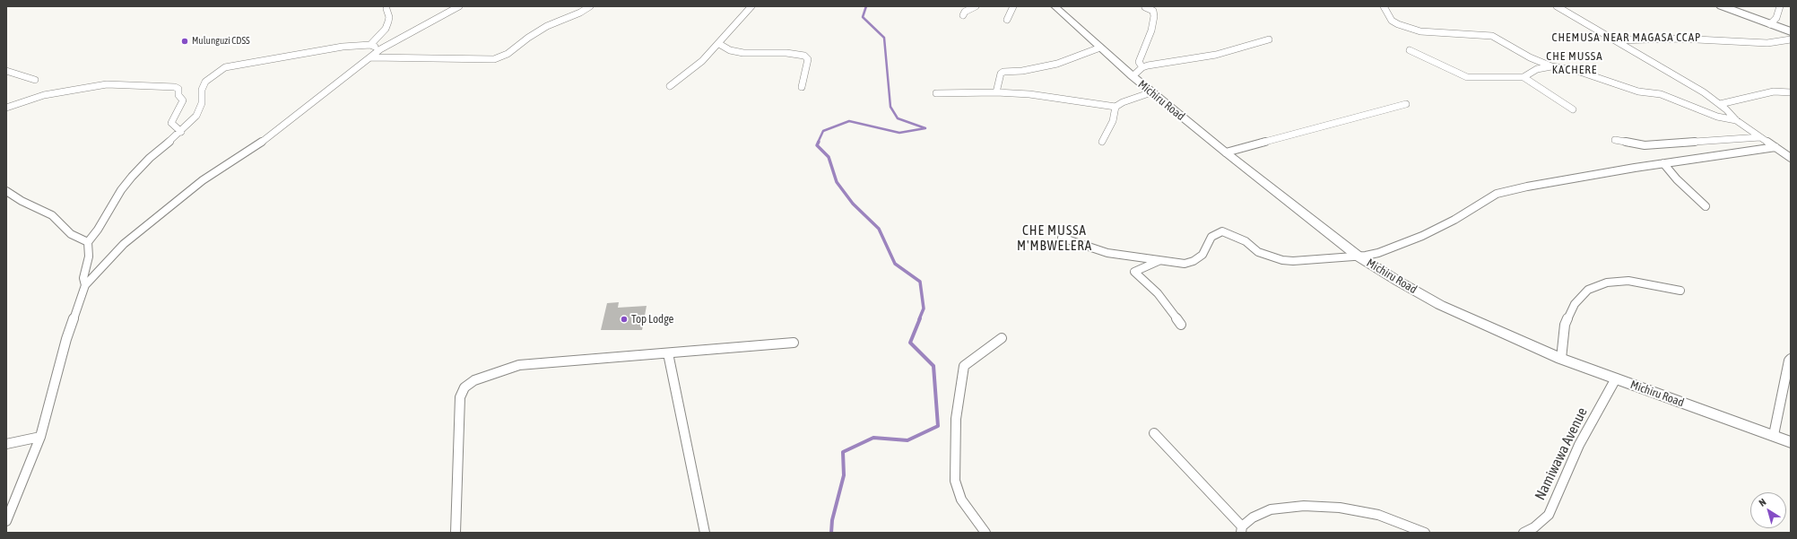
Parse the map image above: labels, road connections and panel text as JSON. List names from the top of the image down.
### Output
{
  "streets": {
    "street": ["Michiru Road", "Namiwawa Avenue"]
  },
  "crossings": [
    ["Michiru Road", "Namiwawa Avenue"]
  ],
  "districts": ["CHEMUSA NEAR MAGASA CCAP", "CHE MUSSA KACHERE", "CHE MUSSA M'MBWELERA"],
  "places": ["Mulunguzi CDSS", "Top Lodge"],
  "north": "top left"
}
